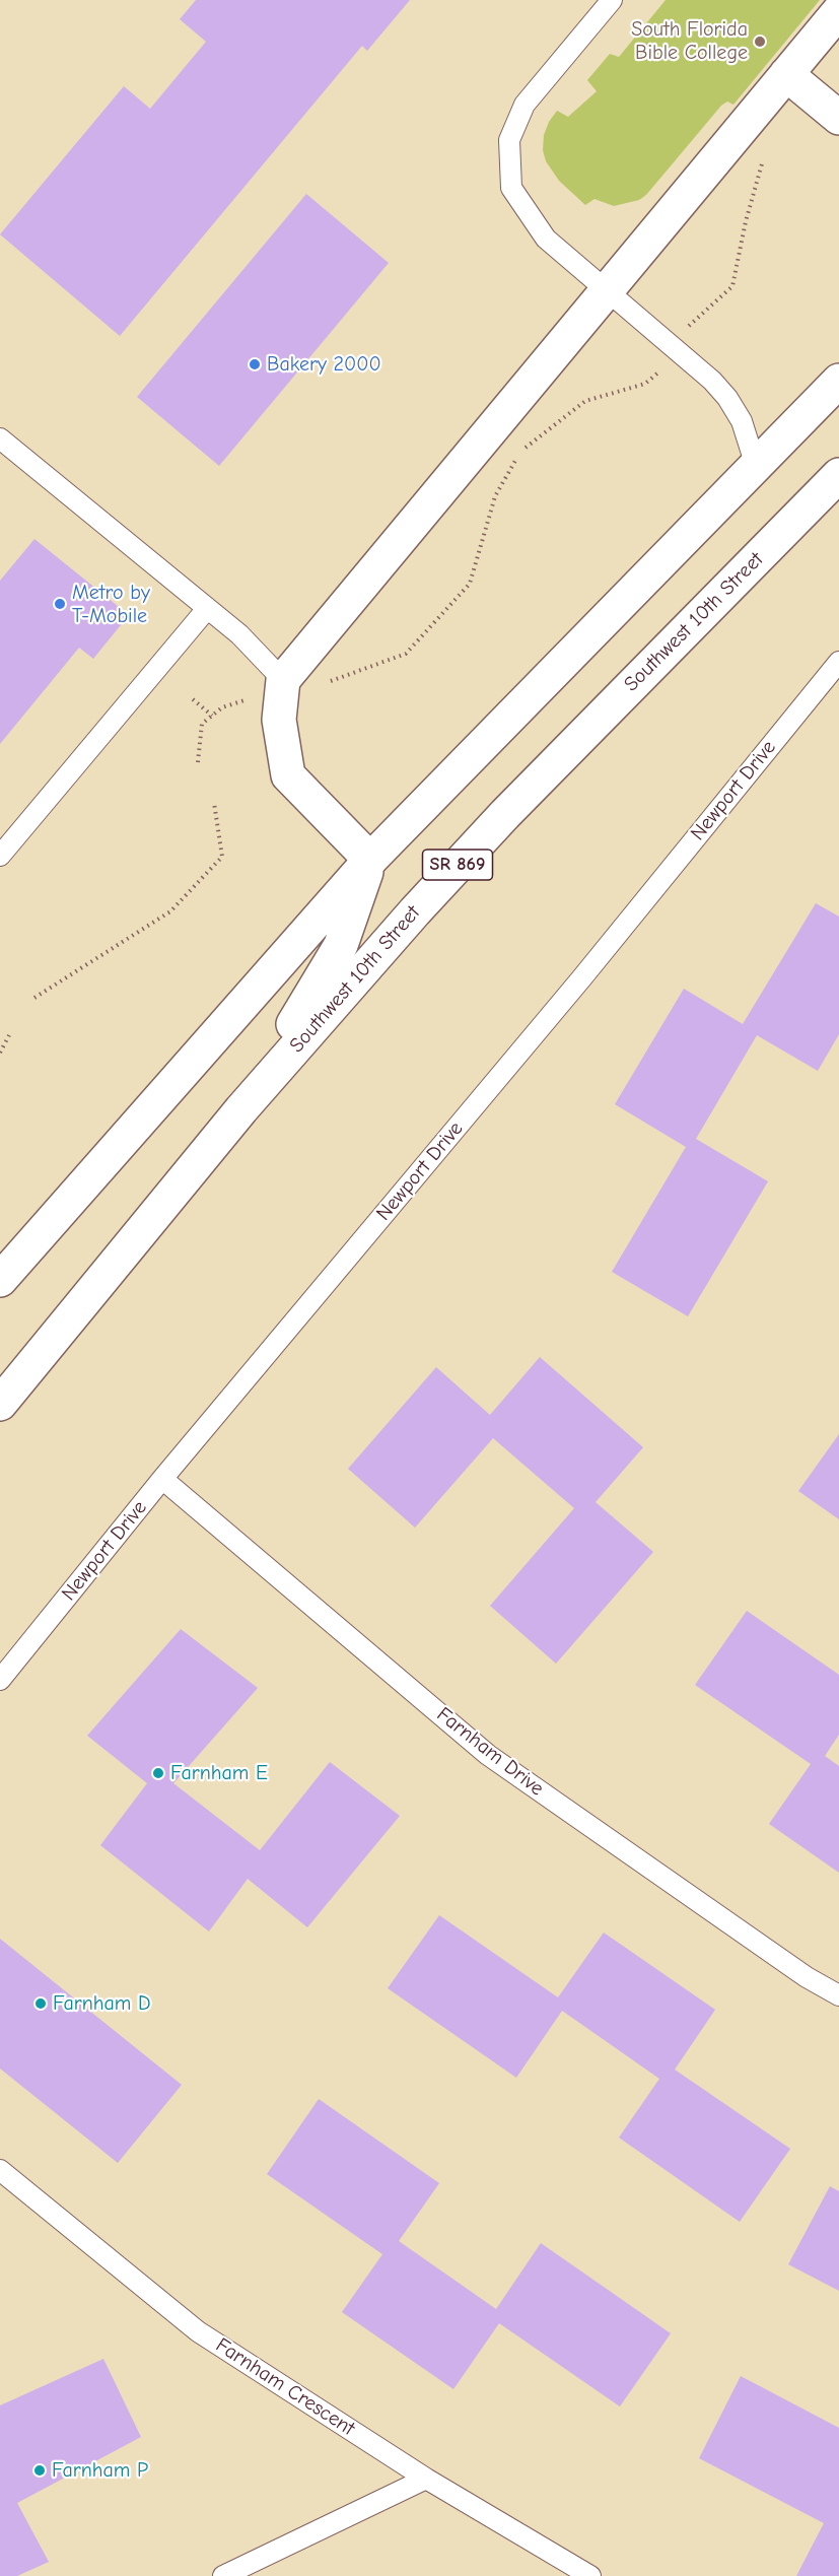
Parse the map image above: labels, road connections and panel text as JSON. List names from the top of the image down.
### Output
{
  "streets": {
    "main road": ["Southwest 10th Street", "SR 869"],
    "lane": ["Newport Drive", "Farnham Drive", "Farnham Crescent"]
  },
  "crossings": [
    ["Newport Drive", "Farnham Drive"]
  ],
  "places": [
    "South Florida Bible College",
    "Bakery 2000",
    "Metro by T-Mobile",
    "Farnham E",
    "Farnham D",
    "Farnham P"
  ]
}
